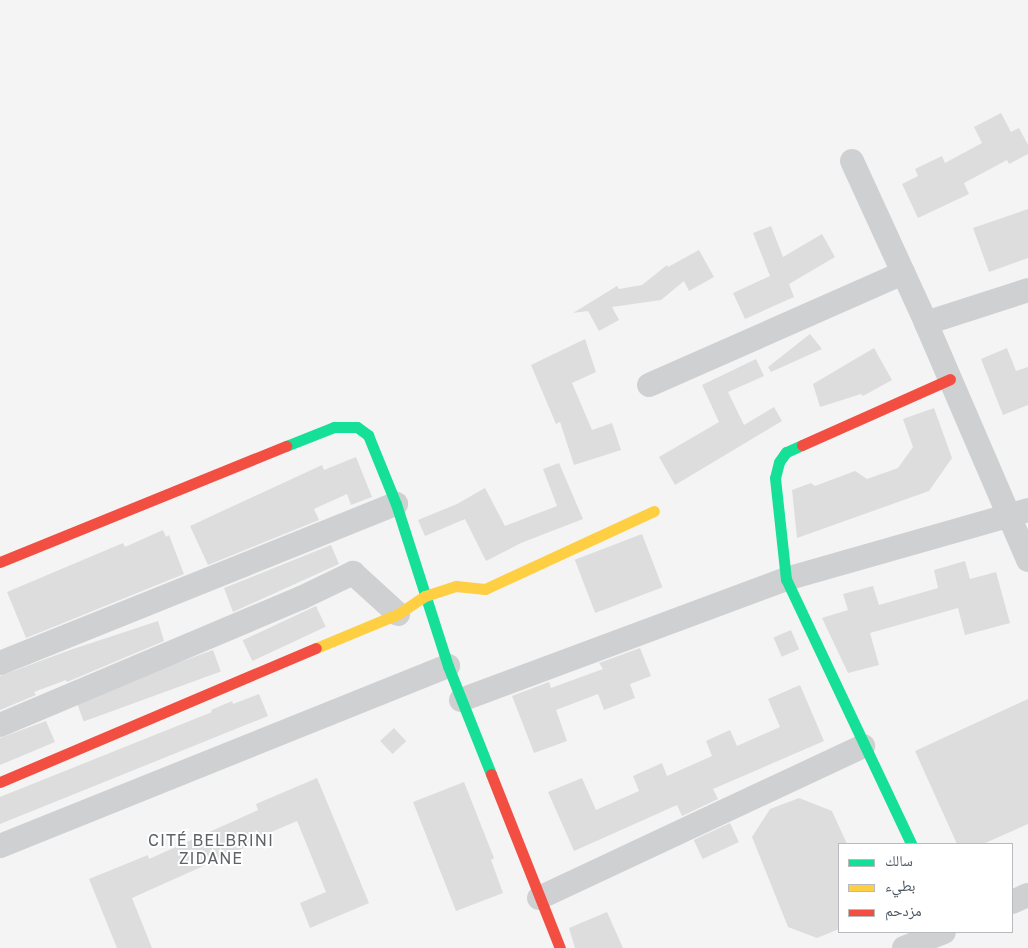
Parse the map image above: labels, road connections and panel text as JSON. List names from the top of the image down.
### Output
{
  "districts": ["CITÉ BELBRINI ZIDANE"],
  "legend": ["سالك", "بطيء", "مزدحم"]
}
